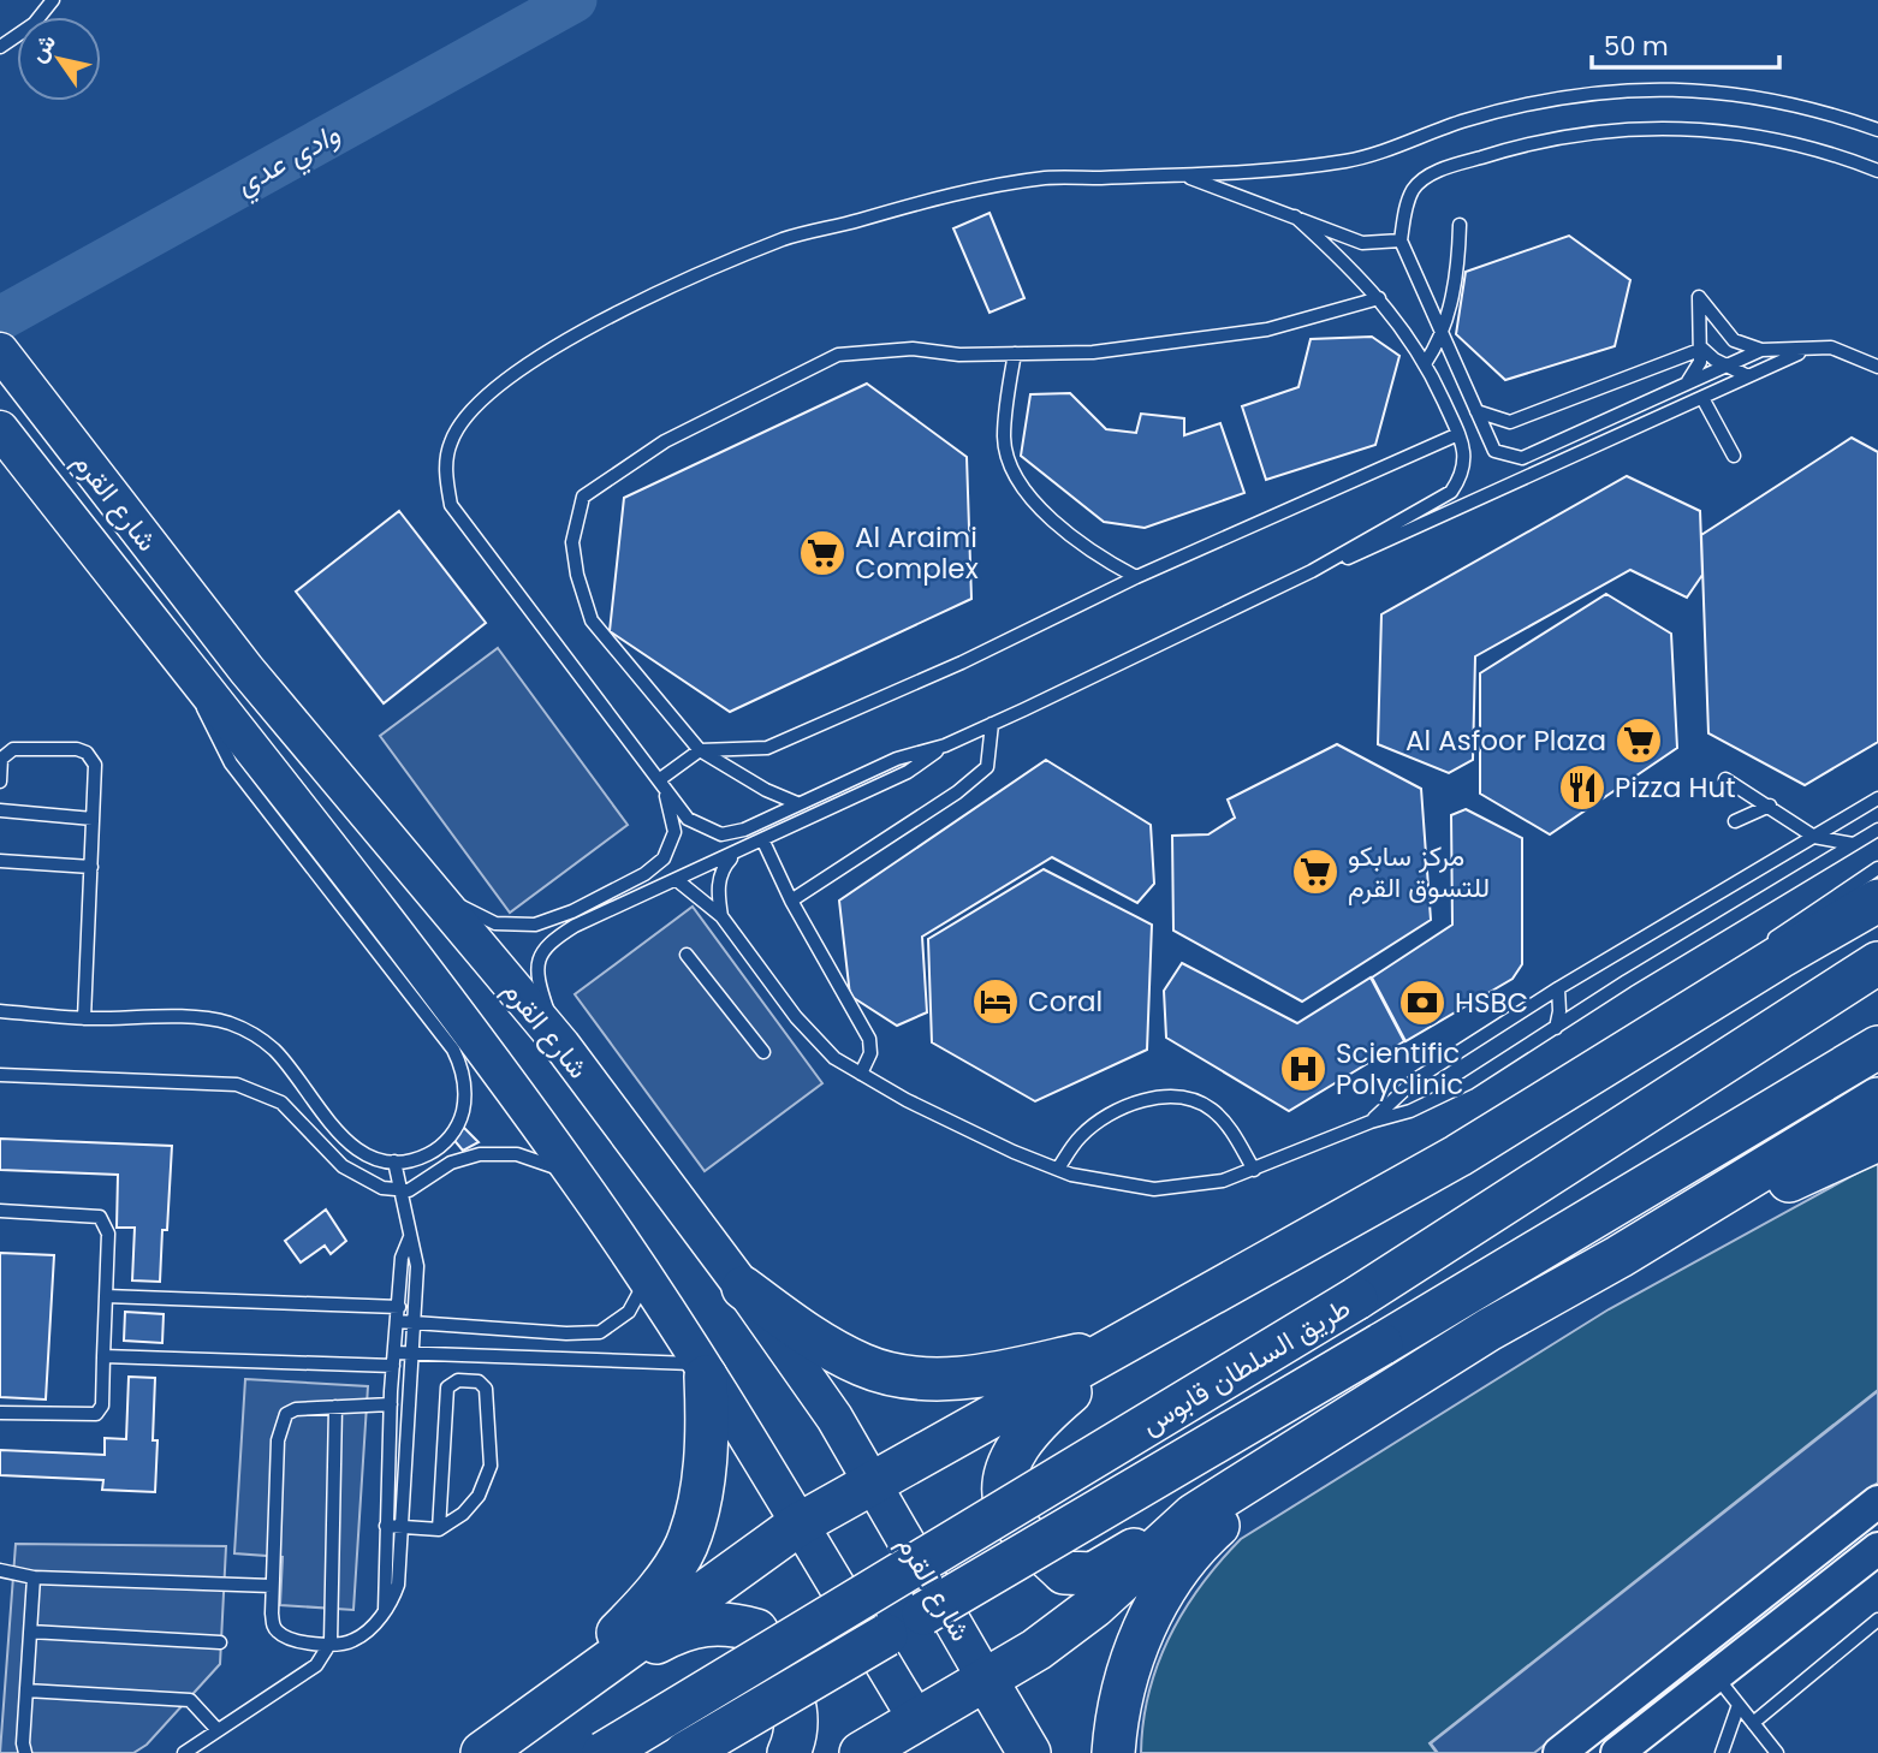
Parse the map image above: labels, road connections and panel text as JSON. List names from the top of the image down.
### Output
{
  "streets": {
    "highway": ["شارع القرم", "طريق السلطان قابوس"]
  },
  "water": ["وادي عدي"],
  "places": {
    "supermarket": ["Al Araimi Complex", "Al Asfoor Plaza", "مركز سابكو للتسوق القرم"],
    "restaurant": ["Pizza Hut"],
    "hotel": ["Coral"],
    "bank": ["HSBC"],
    "hospital": ["Scientific Polyclinic"]
  },
  "scale_bar": "50 m",
  "north": "top left"
}
